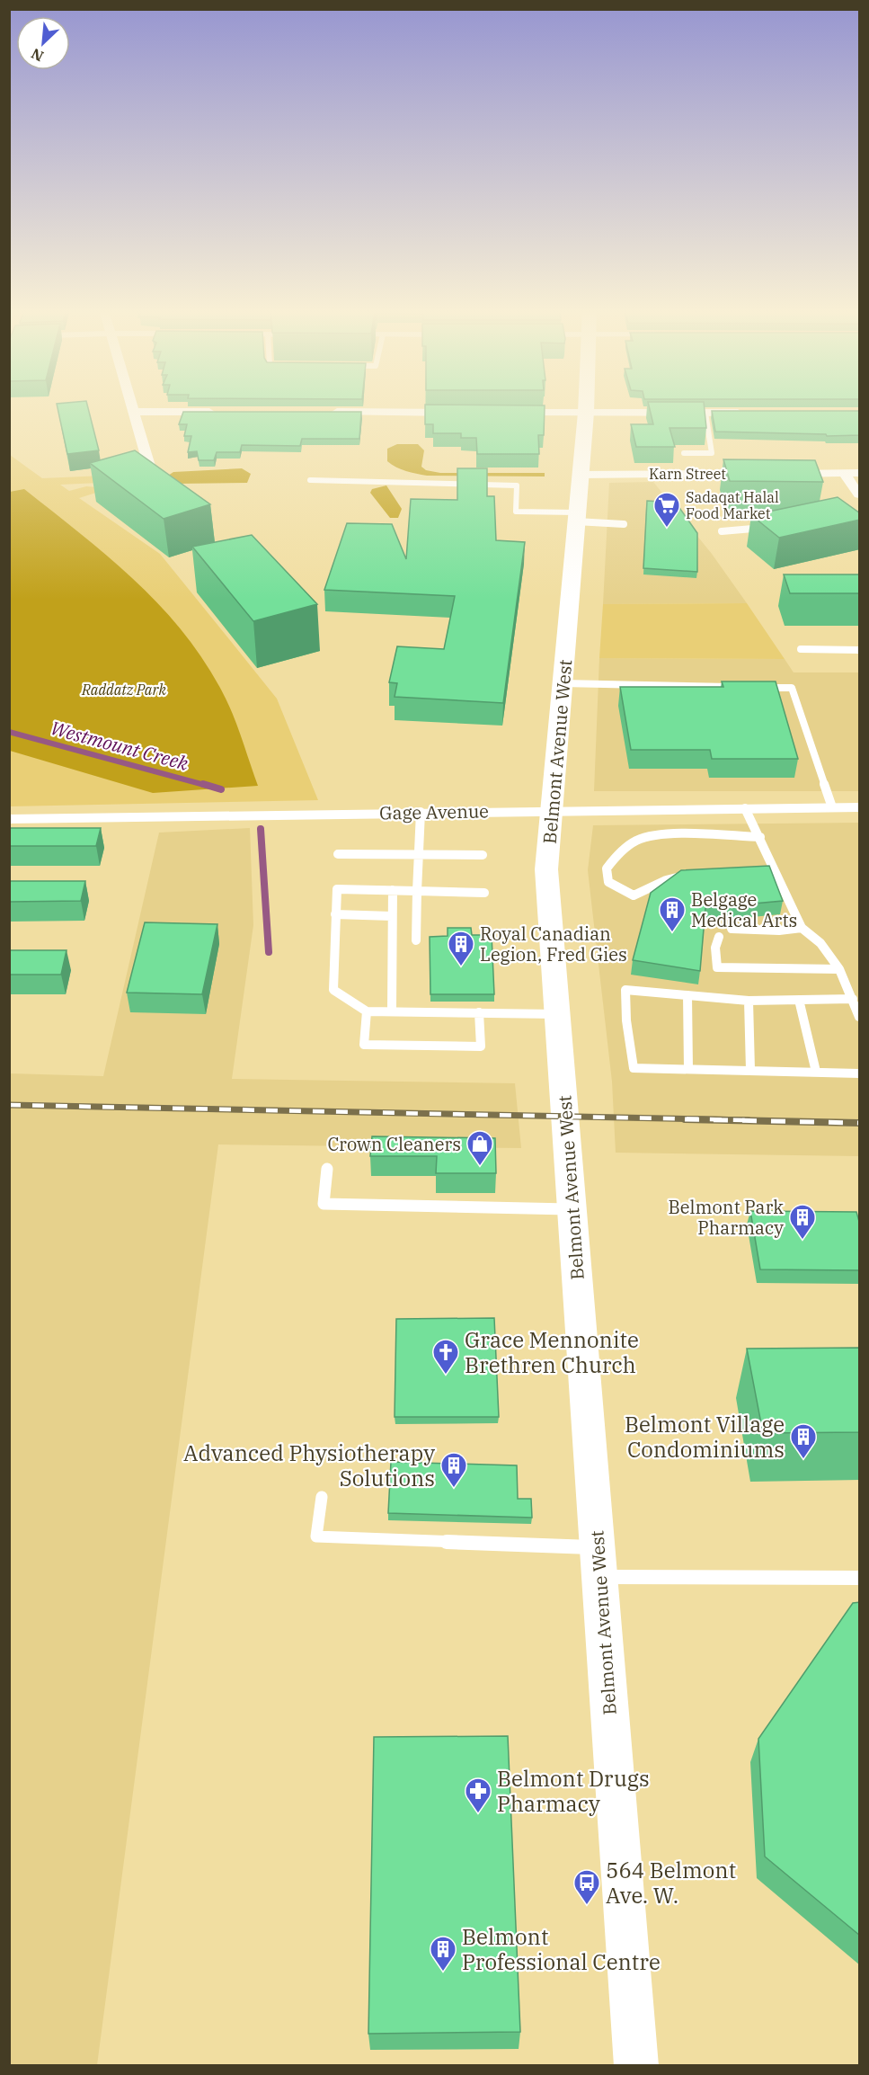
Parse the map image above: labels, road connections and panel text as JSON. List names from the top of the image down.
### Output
{
  "streets": {
    "street": ["Karn Street", "Belmont Avenue West", "Gage Avenue"]
  },
  "crossings": [
    ["Karn Street", "Belmont Avenue West"],
    ["Belmont Avenue West", "Gage Avenue"]
  ],
  "water": ["Westmount Creek"],
  "parks": ["Raddatz Park"],
  "places": {
    "supermarket": ["Sadaqat Halal Food Market"],
    "building": [
      "Belgage Medical Arts",
      "Royal Canadian Legion, Fred Gies",
      "Belmont Park Pharmacy",
      "Belmont Village Condominiums",
      "Advanced Physiotherapy Solutions",
      "Belmont Professional Centre"
    ],
    "shop": ["Crown Cleaners"],
    "church": ["Grace Mennonite Brethren Church"],
    "pharmacy": ["Belmont Drugs Pharmacy"],
    "bus stop": ["564 Belmont Ave. W."]
  },
  "north": "bottom left"
}
